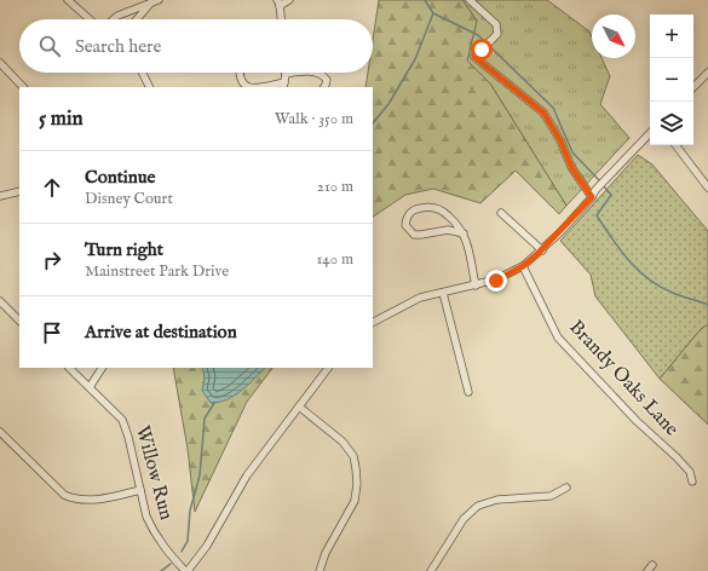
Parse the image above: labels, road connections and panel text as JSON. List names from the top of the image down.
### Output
{
  "streets": {
    "street": ["Brandy Oaks Lane", "Willow Run"]
  },
  "north": "bottom right",
  "page": {
    "map_buttons": ["+", "−"],
    "search": "Search here",
    "heading": ["5 min", "Walk · 350 m"],
    "list": [
      ["Continue", "Disney Court", "210 m"],
      ["Turn right", "Mainstreet Park Drive", "140 m"],
      "Arrive at destination"
    ]
  }
}
